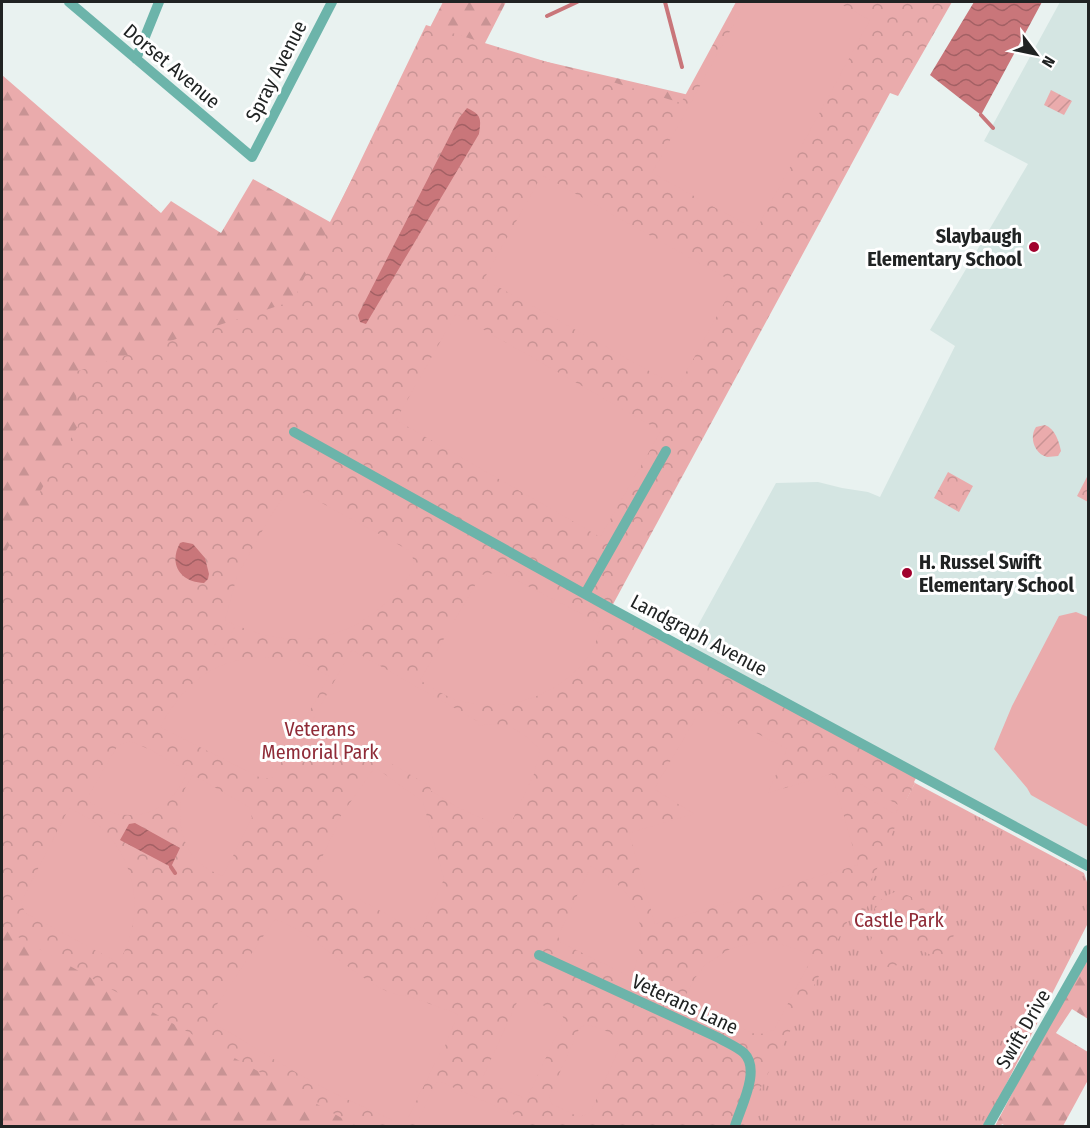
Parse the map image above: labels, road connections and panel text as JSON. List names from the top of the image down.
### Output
{
  "streets": {
    "street": [
      "Dorset Avenue",
      "Spray Avenue",
      "Landgraph Avenue",
      "Veterans Lane",
      "Swift Drive"
    ]
  },
  "crossings": [
    ["Dorset Avenue", "Spray Avenue"]
  ],
  "parks": ["Veterans Memorial Park", "Castle Park"],
  "places": ["Slaybaugh Elementary School", "H. Russel Swift Elementary School"],
  "north": "bottom right"
}
